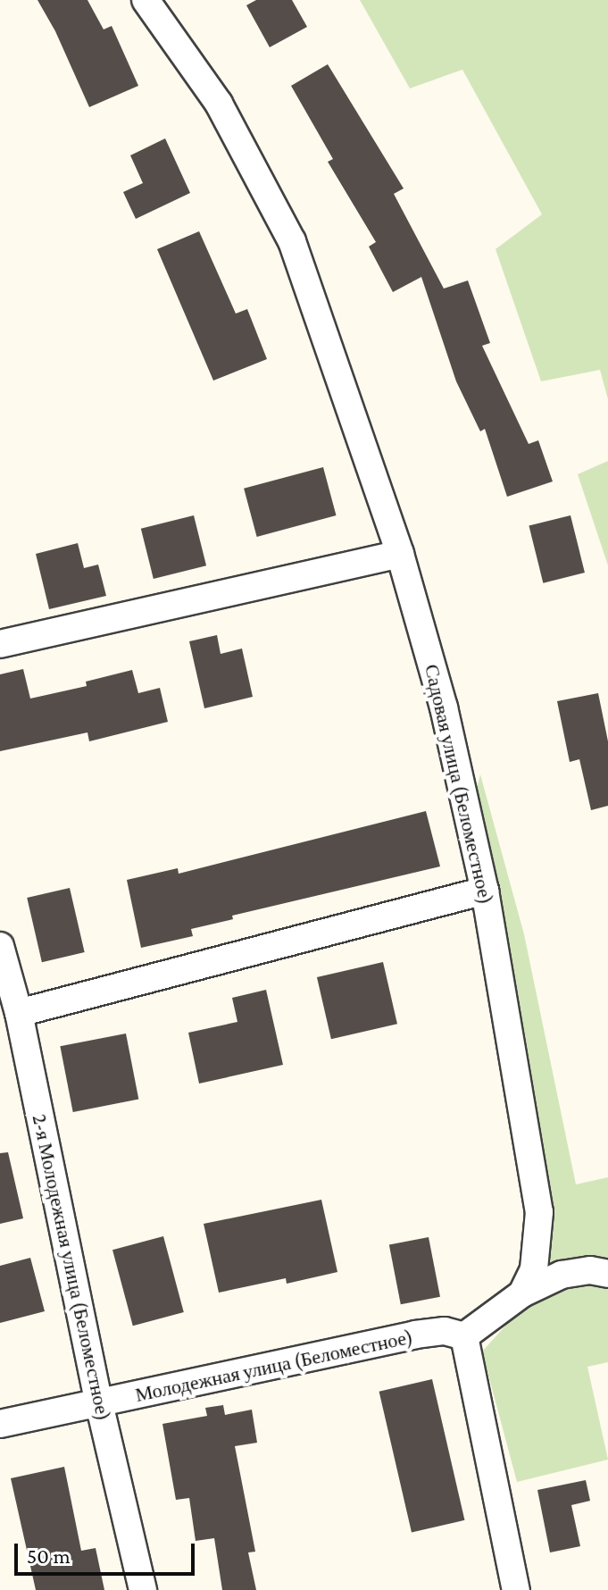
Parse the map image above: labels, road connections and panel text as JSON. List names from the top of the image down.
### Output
{
  "streets": {
    "street": ["Садовая улица (Беломестное)", "2-я Молодежная улица (Беломестное)", "Молодежная улица (Беломестное)"]
  },
  "crossings": [
    ["2-я Молодежная улица (Беломестное)", "Молодежная улица (Беломестное)"]
  ],
  "scale_bar": "50 m"
}
